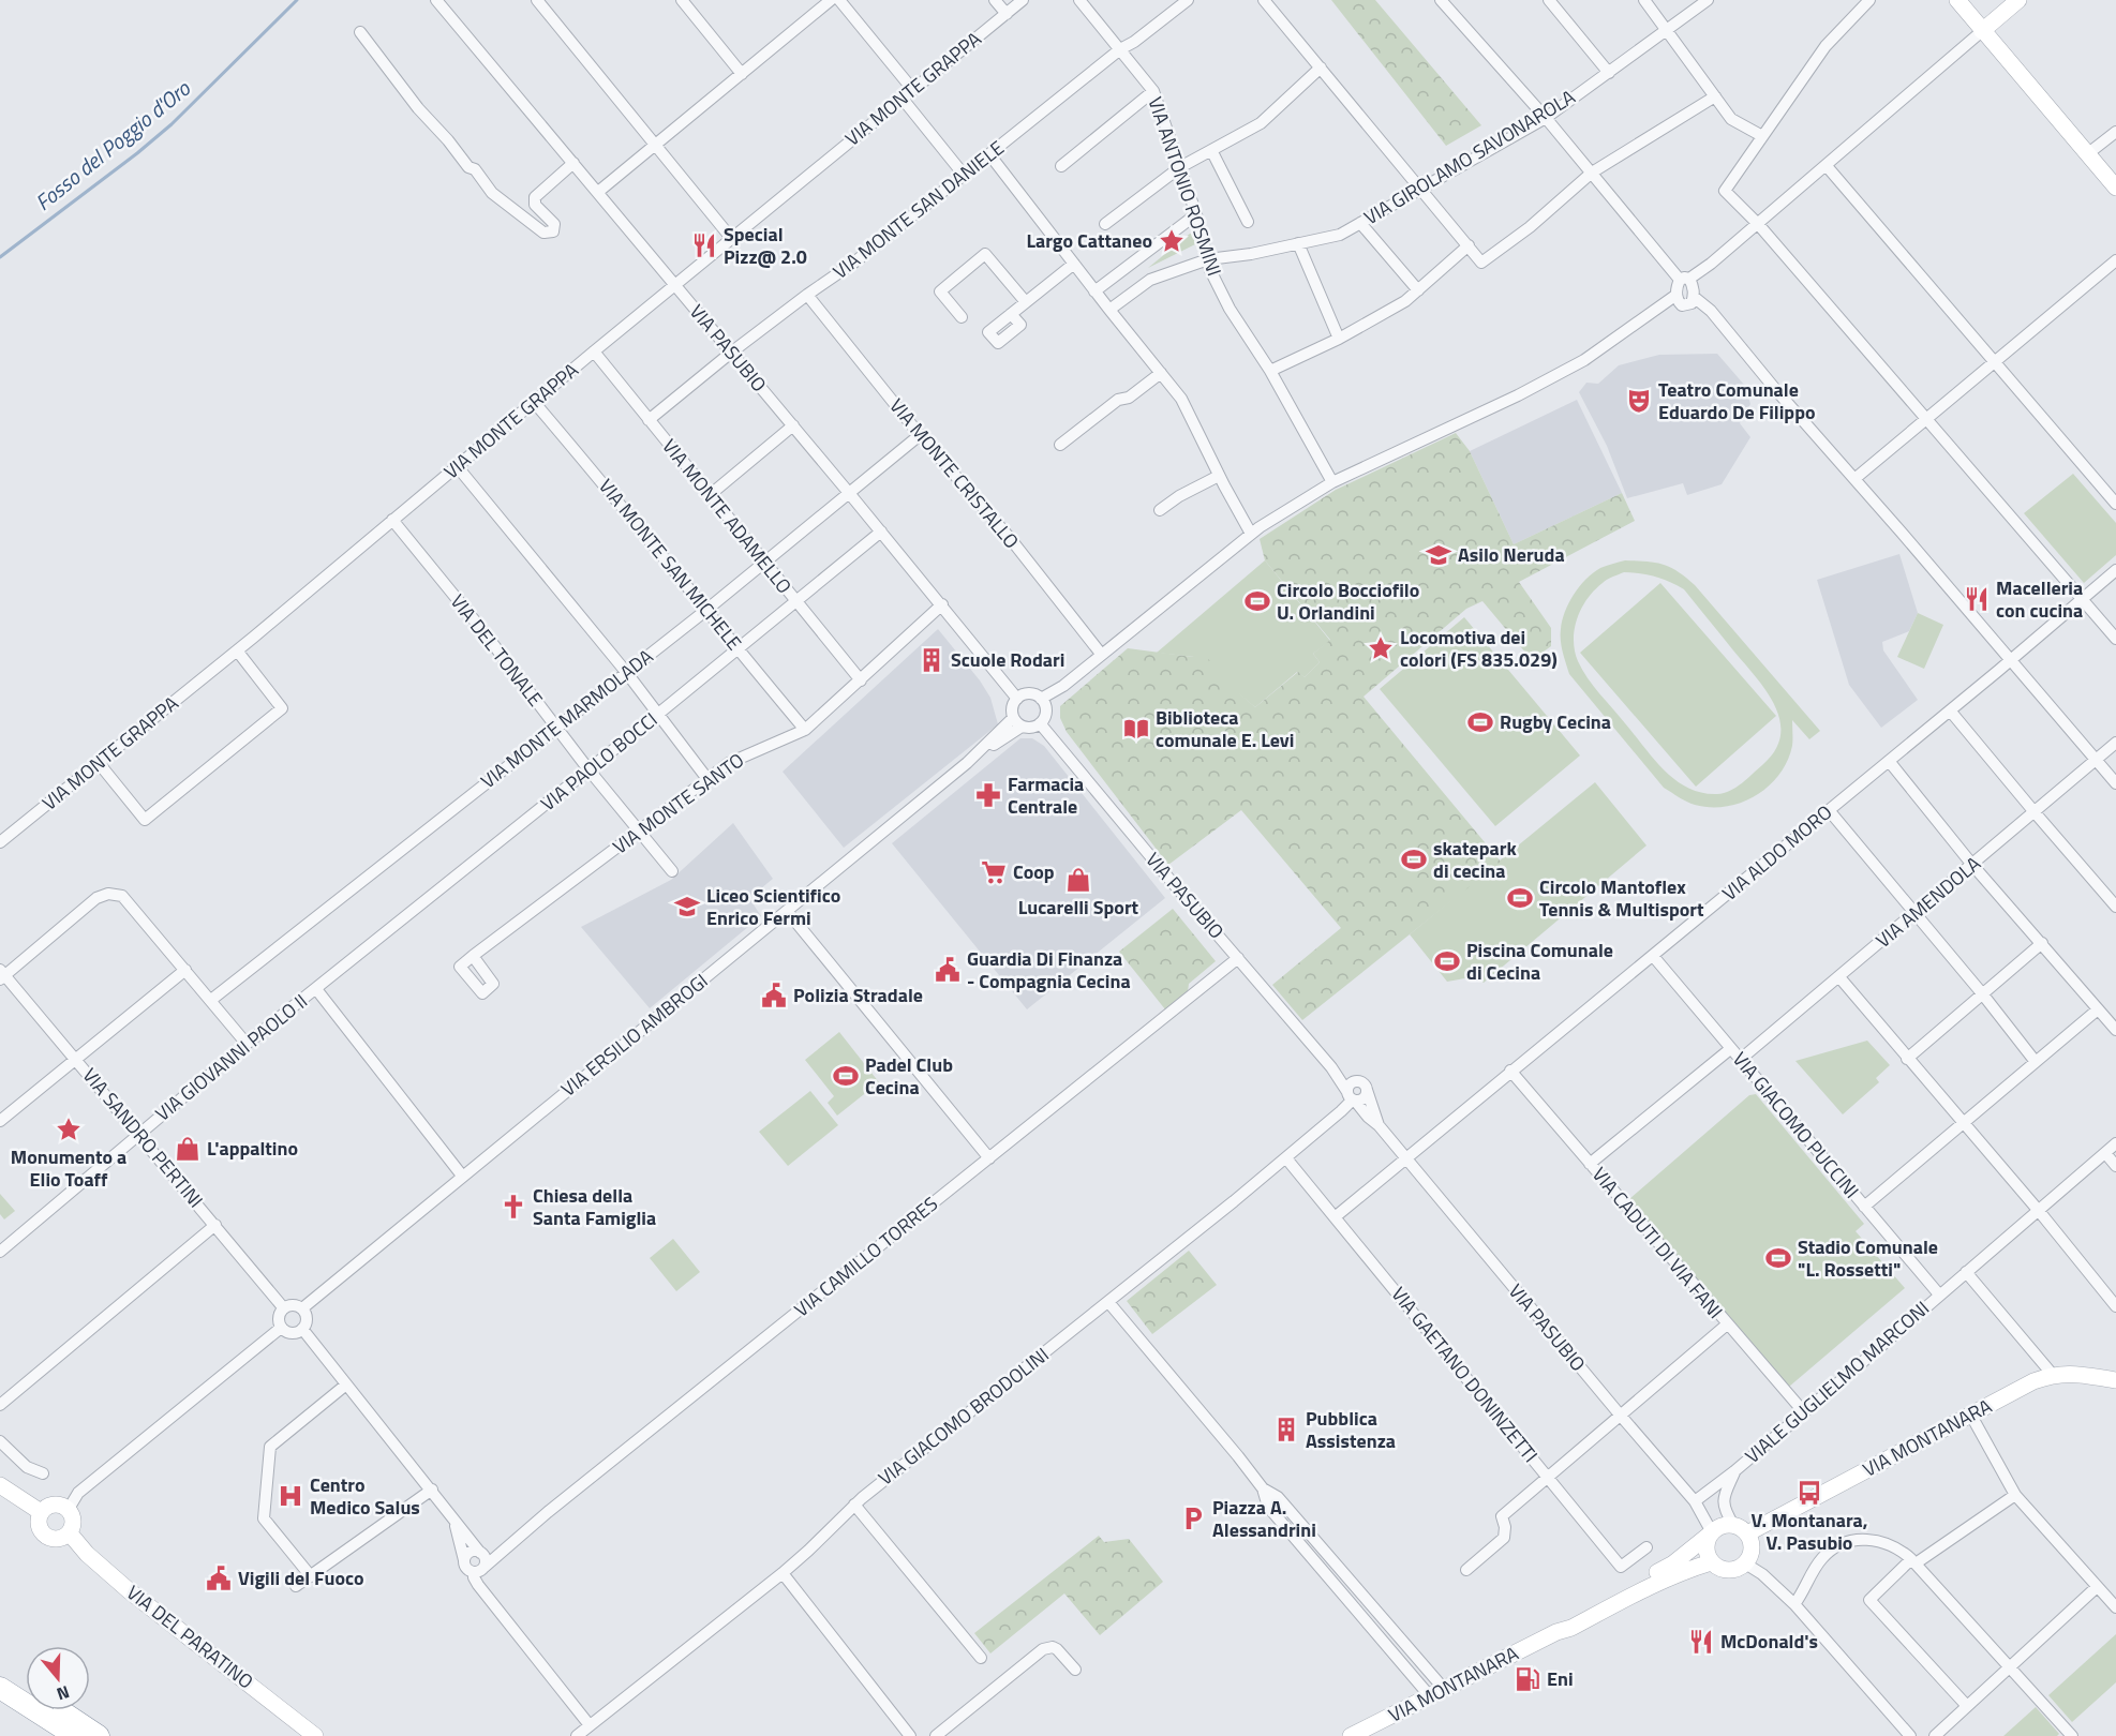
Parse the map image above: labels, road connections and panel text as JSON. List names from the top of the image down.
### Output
{
  "streets": {
    "main road": ["VIA MONTANARA", "VIA DEL PARATINO"],
    "street": [
      "VIA MONTE GRAPPA",
      "VIA GIROLAMO SAVONAROLA",
      "VIA ANTONIO ROSMINI",
      "VIA MONTE SAN DANIELE",
      "VIA PASUBIO",
      "VIA MONTE CRISTALLO",
      "VIA MONTE ADAMELLO",
      "VIA MONTE SAN MICHELE",
      "VIA DEL TONALE",
      "VIA MONTE MARMOLADA",
      "VIA PAOLO BOCCI",
      "VIA MONTE SANTO",
      "VIA ALDO MORO",
      "VIA AMENDOLA",
      "VIA ERSILIO AMBROGI",
      "VIA GIOVANNI PAOLO II",
      "VIA GIACOMO PUCCINI",
      "VIA SANDRO PERTINI",
      "VIA CADUTI DI VIA FANI",
      "VIA CAMILLO TORRES",
      "VIA GAETANO DONINZETTI",
      "VIALE GUGLIELMO MARCONI",
      "VIA GIACOMO BRODOLINI"
    ]
  },
  "crossings": [
    ["VIA MONTE GRAPPA", "VIA PASUBIO"],
    ["VIA MONTE GRAPPA", "VIA MONTE ADAMELLO"],
    ["VIA MONTE GRAPPA", "VIA MONTE SAN MICHELE"],
    ["VIA MONTE GRAPPA", "VIA DEL TONALE"],
    ["VIA GIROLAMO SAVONAROLA", "VIA ANTONIO ROSMINI"],
    ["VIA ANTONIO ROSMINI", "VIA MONTE SAN DANIELE"],
    ["VIA MONTE SAN DANIELE", "VIA PASUBIO"],
    ["VIA MONTE SAN DANIELE", "VIA MONTE CRISTALLO"],
    ["VIA MONTE SAN DANIELE", "VIA MONTE ADAMELLO"],
    ["VIA PASUBIO", "VIA MONTE MARMOLADA"],
    ["VIA PASUBIO", "VIA PAOLO BOCCI"],
    ["VIA PASUBIO", "VIA MONTE SANTO"],
    ["VIA PASUBIO", "VIA ALDO MORO"],
    ["VIA PASUBIO", "VIA ERSILIO AMBROGI"],
    ["VIA PASUBIO", "VIA CAMILLO TORRES"],
    ["VIA PASUBIO", "VIALE GUGLIELMO MARCONI"],
    ["VIA PASUBIO", "VIA GIACOMO BRODOLINI"],
    ["VIA PASUBIO", "VIA MONTANARA"],
    ["VIA MONTE CRISTALLO", "VIA MONTE MARMOLADA"],
    ["VIA MONTE ADAMELLO", "VIA MONTE MARMOLADA"],
    ["VIA MONTE ADAMELLO", "VIA PAOLO BOCCI"],
    ["VIA MONTE ADAMELLO", "VIA MONTE SANTO"],
    ["VIA MONTE SAN MICHELE", "VIA MONTE MARMOLADA"],
    ["VIA MONTE SAN MICHELE", "VIA PAOLO BOCCI"],
    ["VIA MONTE SAN MICHELE", "VIA MONTE SANTO"],
    ["VIA DEL TONALE", "VIA MONTE MARMOLADA"],
    ["VIA DEL TONALE", "VIA PAOLO BOCCI"],
    ["VIA DEL TONALE", "VIA MONTE SANTO"],
    ["VIA PAOLO BOCCI", "VIA GIOVANNI PAOLO II"],
    ["VIA ALDO MORO", "VIA GIACOMO PUCCINI"],
    ["VIA ALDO MORO", "VIA CADUTI DI VIA FANI"],
    ["VIA ALDO MORO", "VIA GAETANO DONINZETTI"],
    ["VIA AMENDOLA", "VIA GIACOMO PUCCINI"],
    ["VIA ERSILIO AMBROGI", "VIA SANDRO PERTINI"],
    ["VIA GIOVANNI PAOLO II", "VIA SANDRO PERTINI"],
    ["VIA GIACOMO PUCCINI", "VIALE GUGLIELMO MARCONI"],
    ["VIA CADUTI DI VIA FANI", "VIALE GUGLIELMO MARCONI"],
    ["VIA GAETANO DONINZETTI", "VIA GIACOMO BRODOLINI"],
    ["VIALE GUGLIELMO MARCONI", "VIA MONTANARA"]
  ],
  "water": ["Fosso del Poggio d'Oro"],
  "places": {
    "place": ["Largo Cattaneo", "Locomotiva dei colori (FS 835.029)", "Monumento a Elio Toaff"],
    "restaurant": ["Special Pizz@ 2.0", "Macelleria con cucina", "McDonald's"],
    "theatre": ["Teatro Comunale Eduardo De Filippo"],
    "school or university": ["Asilo Neruda", "Liceo Scientifico Enrico Fermi"],
    "sports": [
      "Circolo Bocciofilo U. Orlandini",
      "Rugby Cecina",
      "skatepark di cecina",
      "Circolo Mantoflex Tennis & Multisport",
      "Piscina Comunale di Cecina",
      "Padel Club Cecina",
      "Stadio Comunale \"L. Rossetti\""
    ],
    "building": ["Scuole Rodari", "Pubblica Assistenza"],
    "library": ["Biblioteca comunale E. Levi"],
    "pharmacy": ["Farmacia Centrale"],
    "supermarket": ["Coop"],
    "shop": ["Lucarelli Sport", "L'appaltino"],
    "public building": ["Guardia Di Finanza - Compagnia Cecina", "Polizia Stradale", "Vigili del Fuoco"],
    "church": ["Chiesa della Santa Famiglia"],
    "bus stop": ["V. Montanara, V. Pasubio"],
    "hospital": ["Centro Medico Salus"],
    "parking": ["Piazza A. Alessandrini"],
    "fuel station": ["Eni"]
  },
  "north": "bottom"
}
